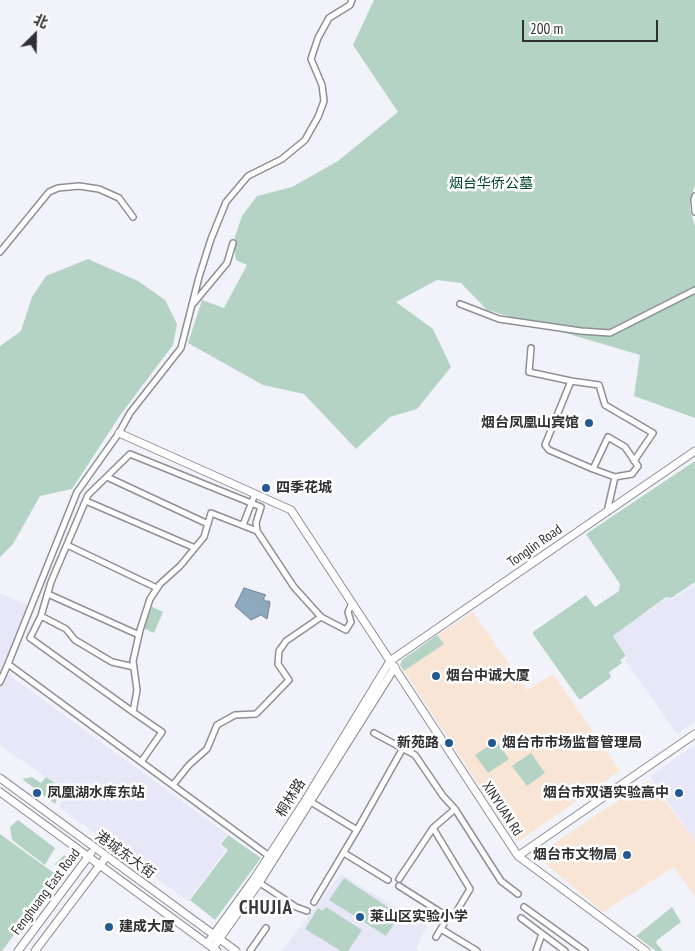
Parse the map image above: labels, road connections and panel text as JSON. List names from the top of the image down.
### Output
{
  "streets": {
    "street": [
      "Tonglin Road",
      "桐林路",
      "XINYUAN Rd",
      "港城东大街",
      "Fenghuang East Road"
    ]
  },
  "crossings": [
    ["Tonglin Road", "桐林路"],
    ["Tonglin Road", "XINYUAN Rd"],
    ["桐林路", "XINYUAN Rd"],
    ["桐林路", "港城东大街"],
    ["港城东大街", "Fenghuang East Road"]
  ],
  "districts": ["CHUJIA"],
  "parks": ["烟台华侨公墓"],
  "places": [
    "烟台凤凰山宾馆",
    "四季花城",
    "烟台中诚大厦",
    "新苑路",
    "烟台市市场监督管理局",
    "凤凰湖水库东站",
    "烟台市双语实验高中",
    "烟台市文物局",
    "莱山区实验小学",
    "建成大厦"
  ],
  "scale_bar": "200 m",
  "north": "top right"
}
